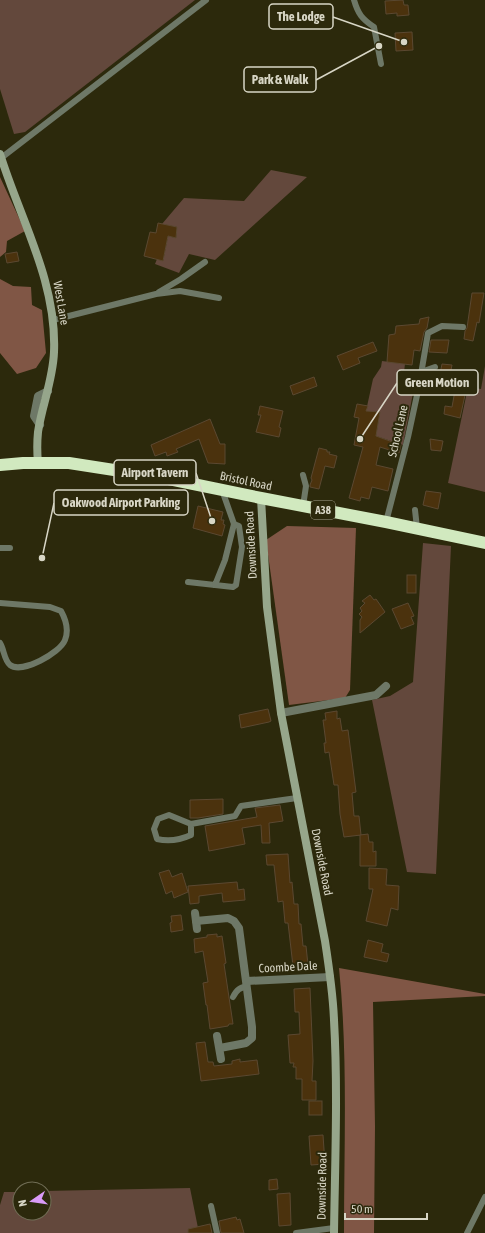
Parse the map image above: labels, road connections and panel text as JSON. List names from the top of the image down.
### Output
{
  "streets": {
    "highway": ["Bristol Road", "A38"],
    "street": ["West Lane", "Downside Road", "Coombe Dale"],
    "lane": ["School Lane"]
  },
  "crossings": [
    ["West Lane", "Bristol Road"],
    ["School Lane", "Bristol Road"],
    ["Bristol Road", "Downside Road"],
    ["Downside Road", "Coombe Dale"]
  ],
  "places": [
    "The Lodge",
    "Park & Walk",
    "Green Motion",
    "Airport Tavern",
    "Oakwood Airport Parking"
  ],
  "scale_bar": "50 m",
  "north": "left"
}
